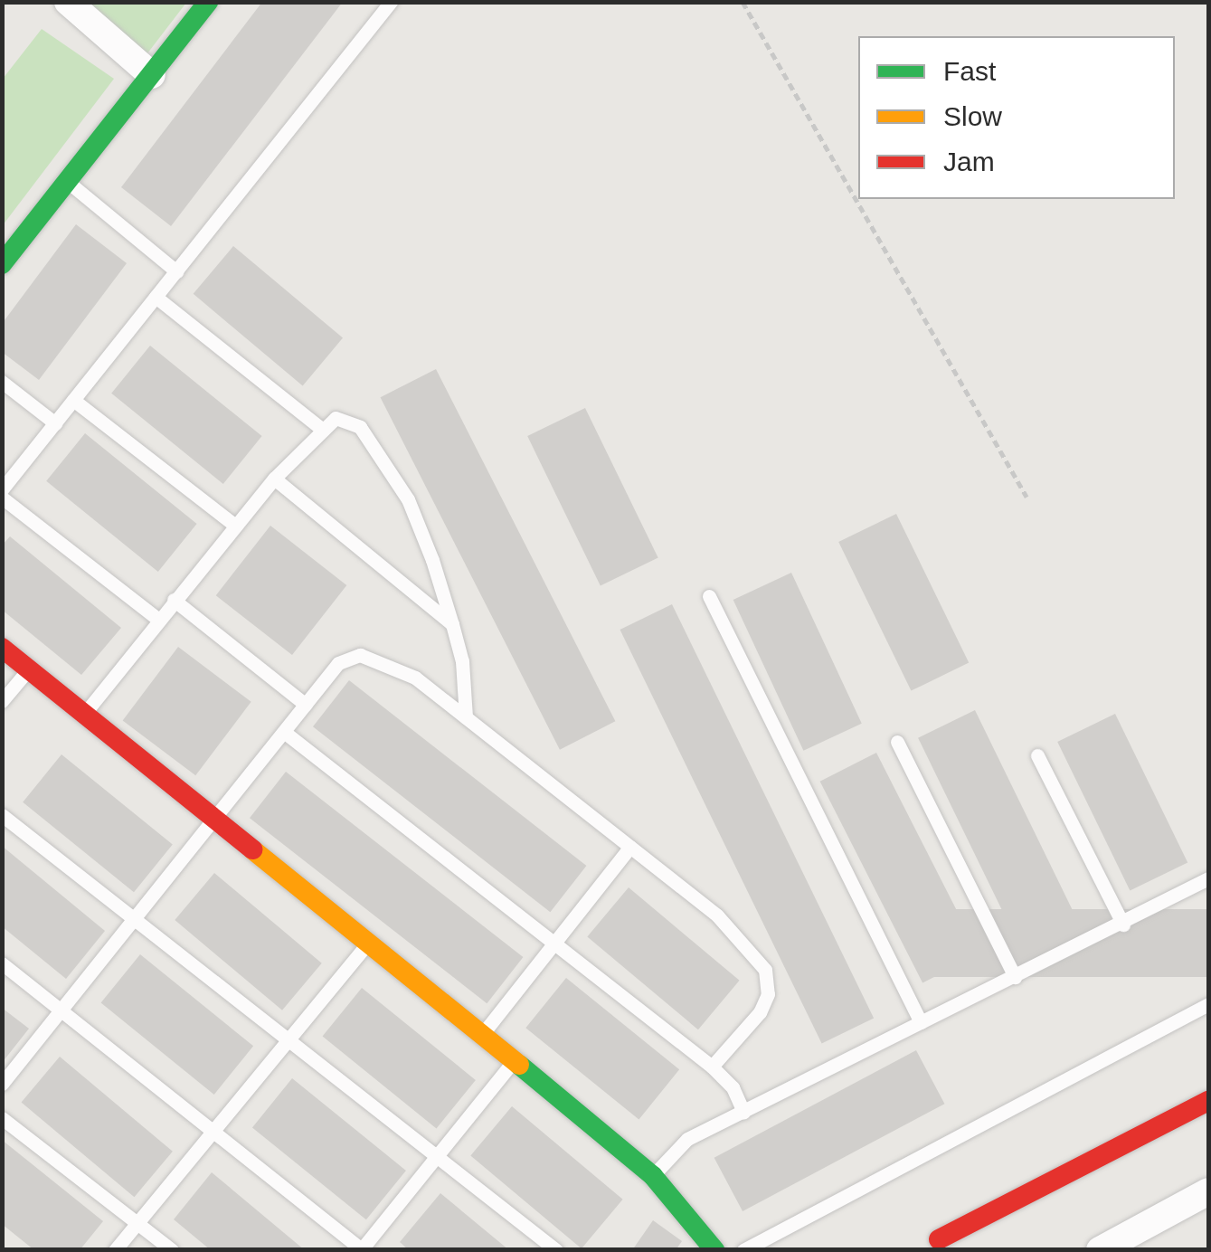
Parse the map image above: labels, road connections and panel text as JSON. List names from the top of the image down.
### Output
{
  "legend": ["Fast", "Slow", "Jam"]
}
